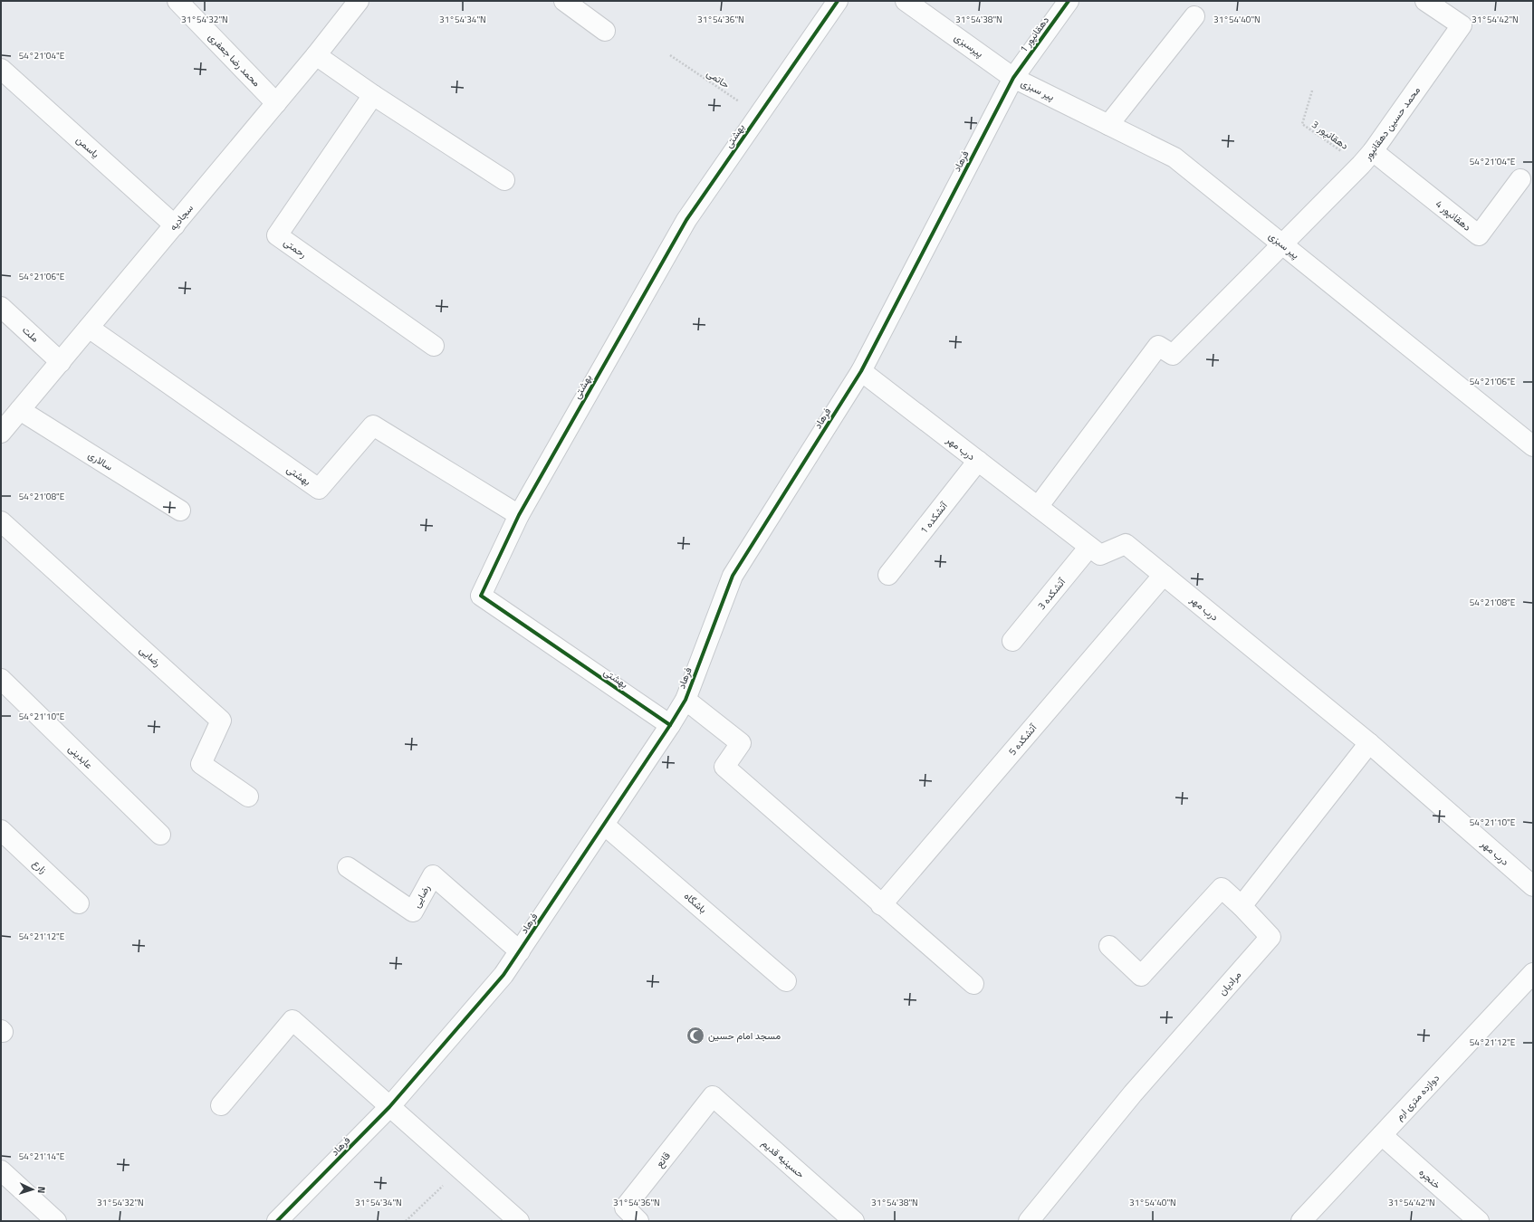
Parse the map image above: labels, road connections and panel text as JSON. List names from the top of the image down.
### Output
{
  "streets": {
    "street": [
      "دهقانپور 1",
      "پیرسبزی",
      "محمد رضا جعفری",
      "پیر سبزی",
      "محمد حسین دهقانپور",
      "بهشتی",
      "یاسمن",
      "فرهاد",
      "دهقانپور 4",
      "سجادیه",
      "رحمتی",
      "ملت",
      "درب مهر",
      "سالاری",
      "آتشکده 1",
      "آتشکده 3",
      "رضایی",
      "آتشکده 5",
      "عابدینی",
      "زارع",
      "باشگاه",
      "مرادیان",
      "دوازده متری ارم",
      "حسینیه قدیم",
      "قانع",
      "خنجره"
    ],
    "path": ["حاتمی", "دهقانپور 3"]
  },
  "crossings": [
    ["دهقانپور 1", "پیرسبزی"],
    ["دهقانپور 1", "پیر سبزی"],
    ["دهقانپور 1", "فرهاد"],
    ["پیرسبزی", "پیر سبزی"],
    ["پیرسبزی", "فرهاد"],
    ["محمد رضا جعفری", "سجادیه"],
    ["حاتمی", "بهشتی"],
    ["پیر سبزی", "محمد حسین دهقانپور"],
    ["پیر سبزی", "فرهاد"],
    ["محمد حسین دهقانپور", "دهقانپور 3"],
    ["محمد حسین دهقانپور", "دهقانپور 4"],
    ["محمد حسین دهقانپور", "درب مهر"],
    ["دهقانپور 3", "دهقانپور 4"],
    ["بهشتی", "فرهاد"],
    ["بهشتی", "سجادیه"],
    ["یاسمن", "سجادیه"],
    ["فرهاد", "درب مهر"],
    ["فرهاد", "رضایی"],
    ["فرهاد", "باشگاه"],
    ["سجادیه", "ملت"],
    ["سجادیه", "سالاری"],
    ["درب مهر", "آتشکده 1"],
    ["درب مهر", "آتشکده 3"],
    ["درب مهر", "آتشکده 5"],
    ["دوازده متری ارم", "خنجره"],
    ["حسینیه قدیم", "قانع"]
  ],
  "places": {
    "mosque": ["مسجد امام حسین"]
  },
  "north": "right",
  "coordinates": [
    "31°54'32\"N",
    "31°54'34\"N",
    "31°54'36\"N",
    "31°54'38\"N",
    "31°54'40\"N",
    "31°54'42\"N",
    "54°21'04\"E",
    "54°21'06\"E",
    "54°21'08\"E",
    "54°21'10\"E",
    "54°21'12\"E",
    "54°21'14\"E"
  ]
}
